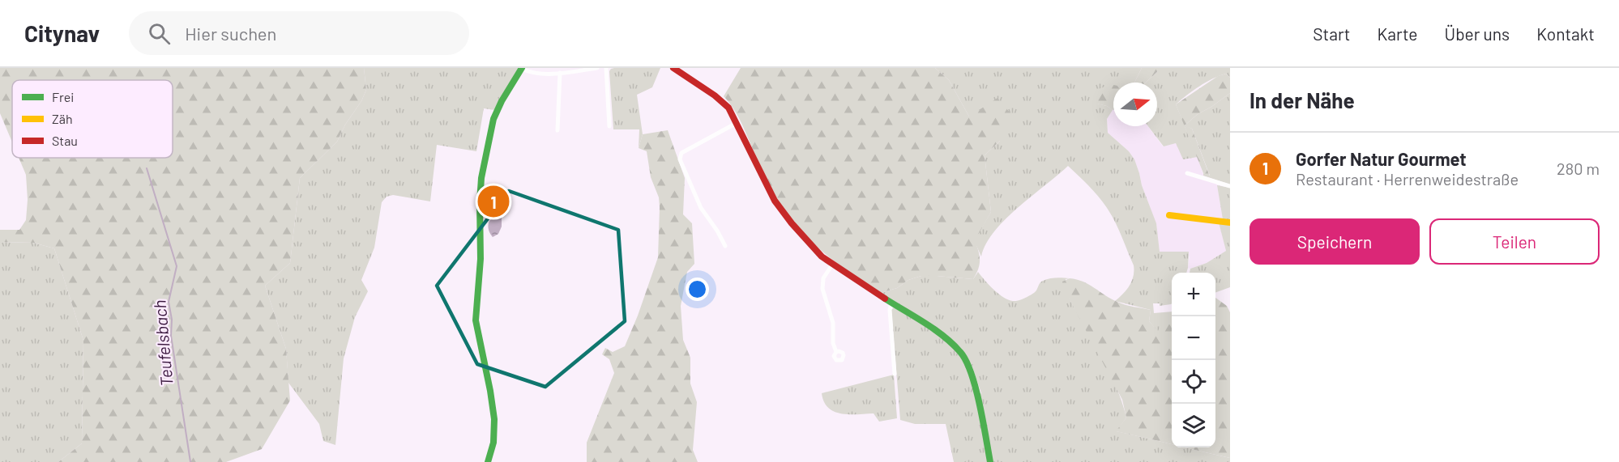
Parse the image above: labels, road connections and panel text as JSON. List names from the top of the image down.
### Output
{
  "water": ["Teufelsbach"],
  "legend": ["Frei", "Zäh", "Stau"],
  "north": "right",
  "page": {
    "header": "Citynav",
    "search": "Hier suchen",
    "nav": [
      "Start",
      "Karte",
      "Über uns",
      "Kontakt"
    ],
    "heading": "In der Nähe",
    "list": [
      {
        "mark": "1",
        "name": "Gorfer Natur Gourmet",
        "note": "Restaurant · Herrenweidestraße",
        "value": "280 m"
      }
    ],
    "pins": "1",
    "buttons": ["Speichern", "Teilen"],
    "map_buttons": ["+", "−"]
  }
}
